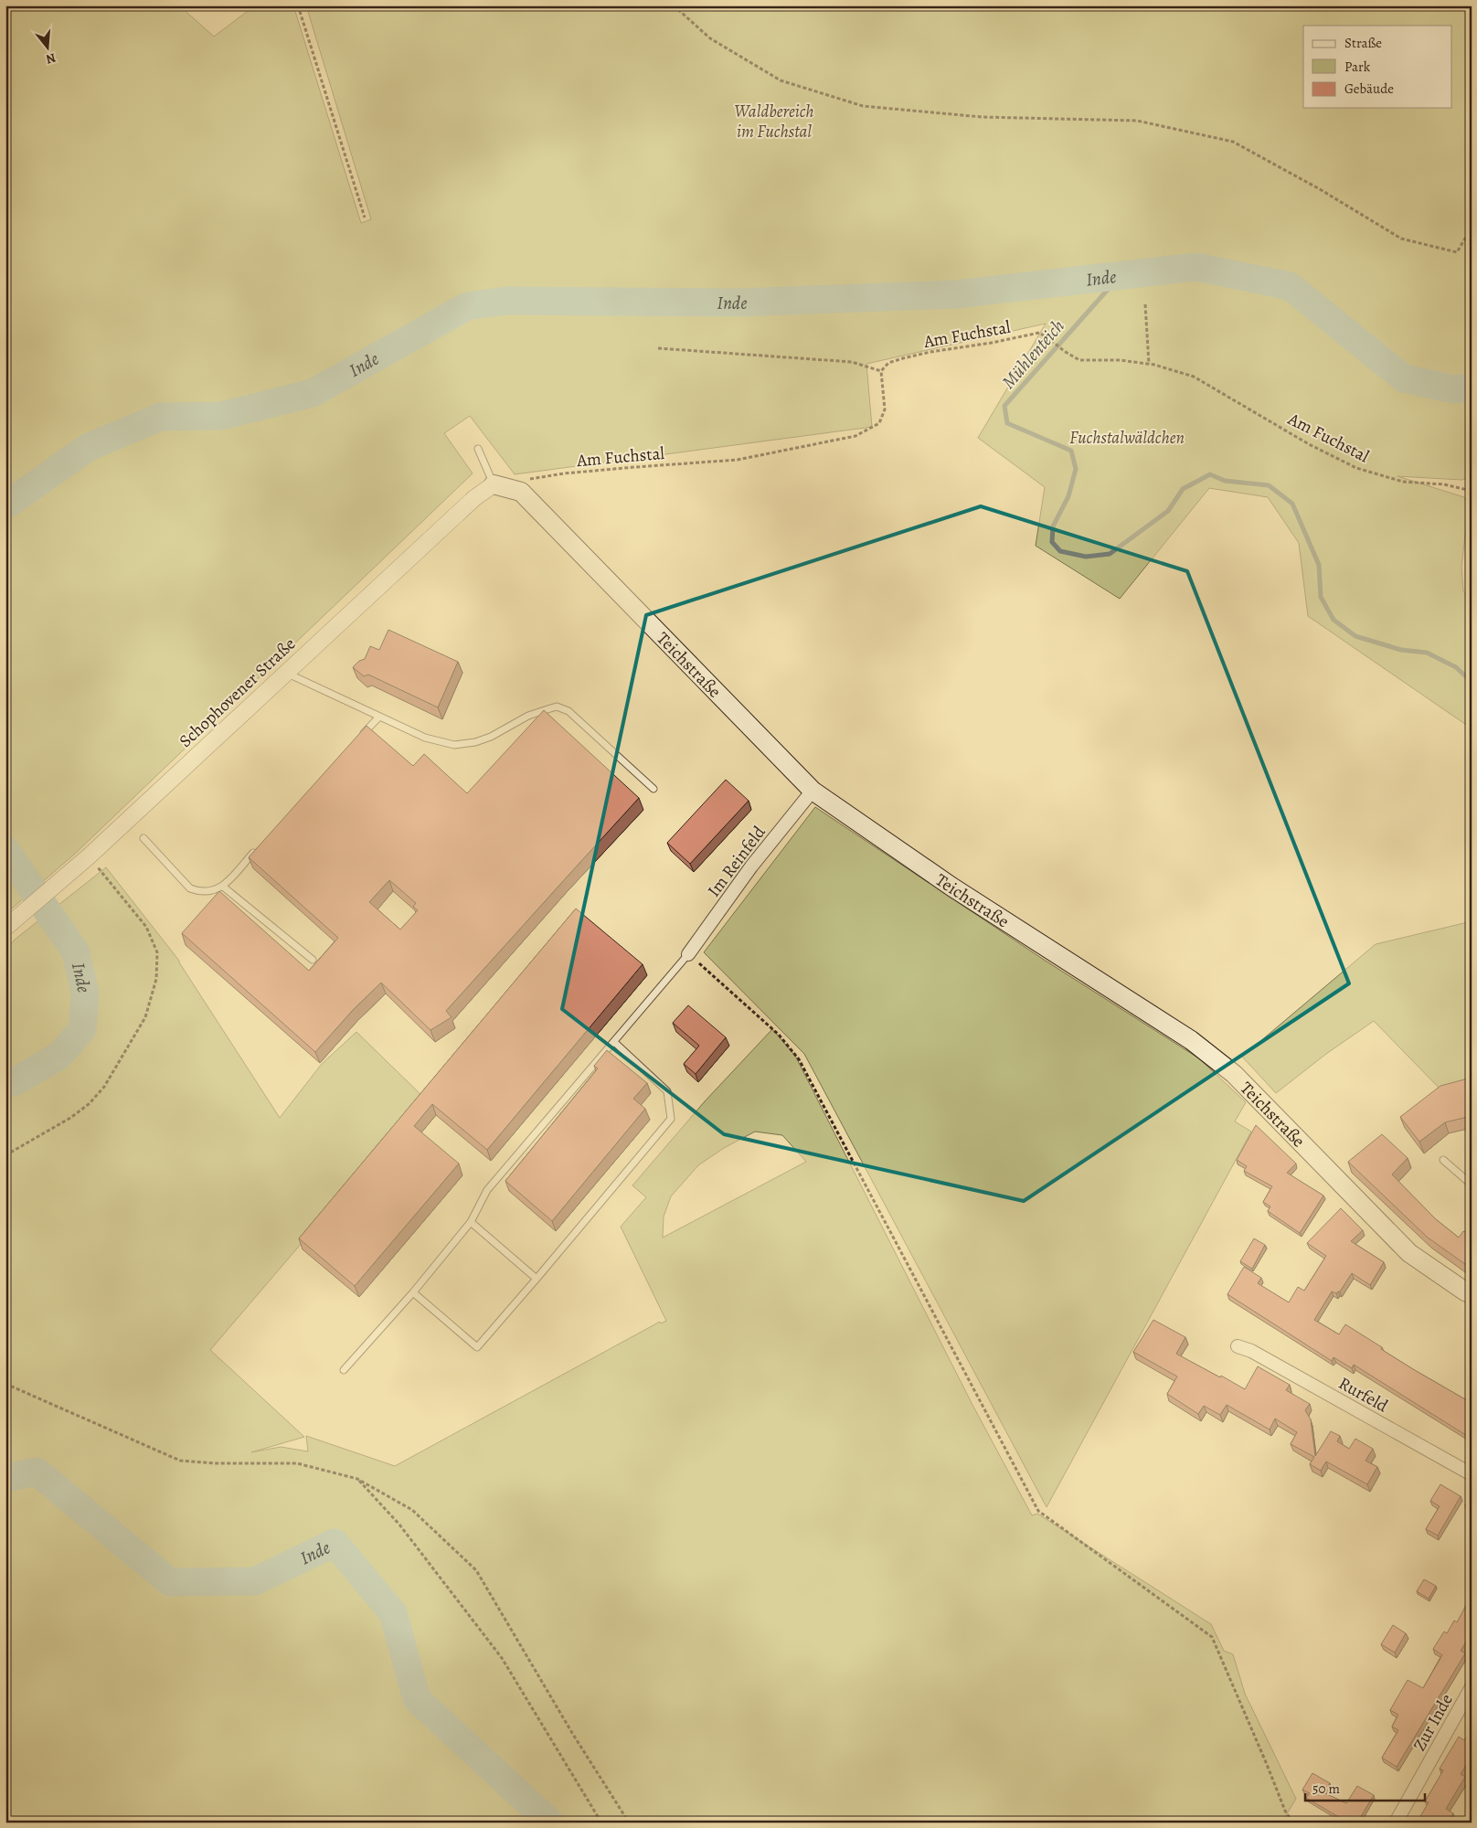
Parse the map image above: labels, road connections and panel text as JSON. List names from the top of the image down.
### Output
{
  "streets": {
    "main road": ["Teichstraße"],
    "street": [
      "Schophovener Straße",
      "Im Reinfeld",
      "Rurfeld",
      "Zur Inde"
    ],
    "path": ["Am Fuchstal"]
  },
  "crossings": [
    ["Teichstraße", "Schophovener Straße"],
    ["Teichstraße", "Im Reinfeld"]
  ],
  "water": ["Inde", "Mühlenteich"],
  "parks": ["Waldbereich im Fuchstal", "Fuchstalwäldchen"],
  "legend": ["Straße", "Park", "Gebäude"],
  "scale_bar": "50 m",
  "north": "bottom"
}
